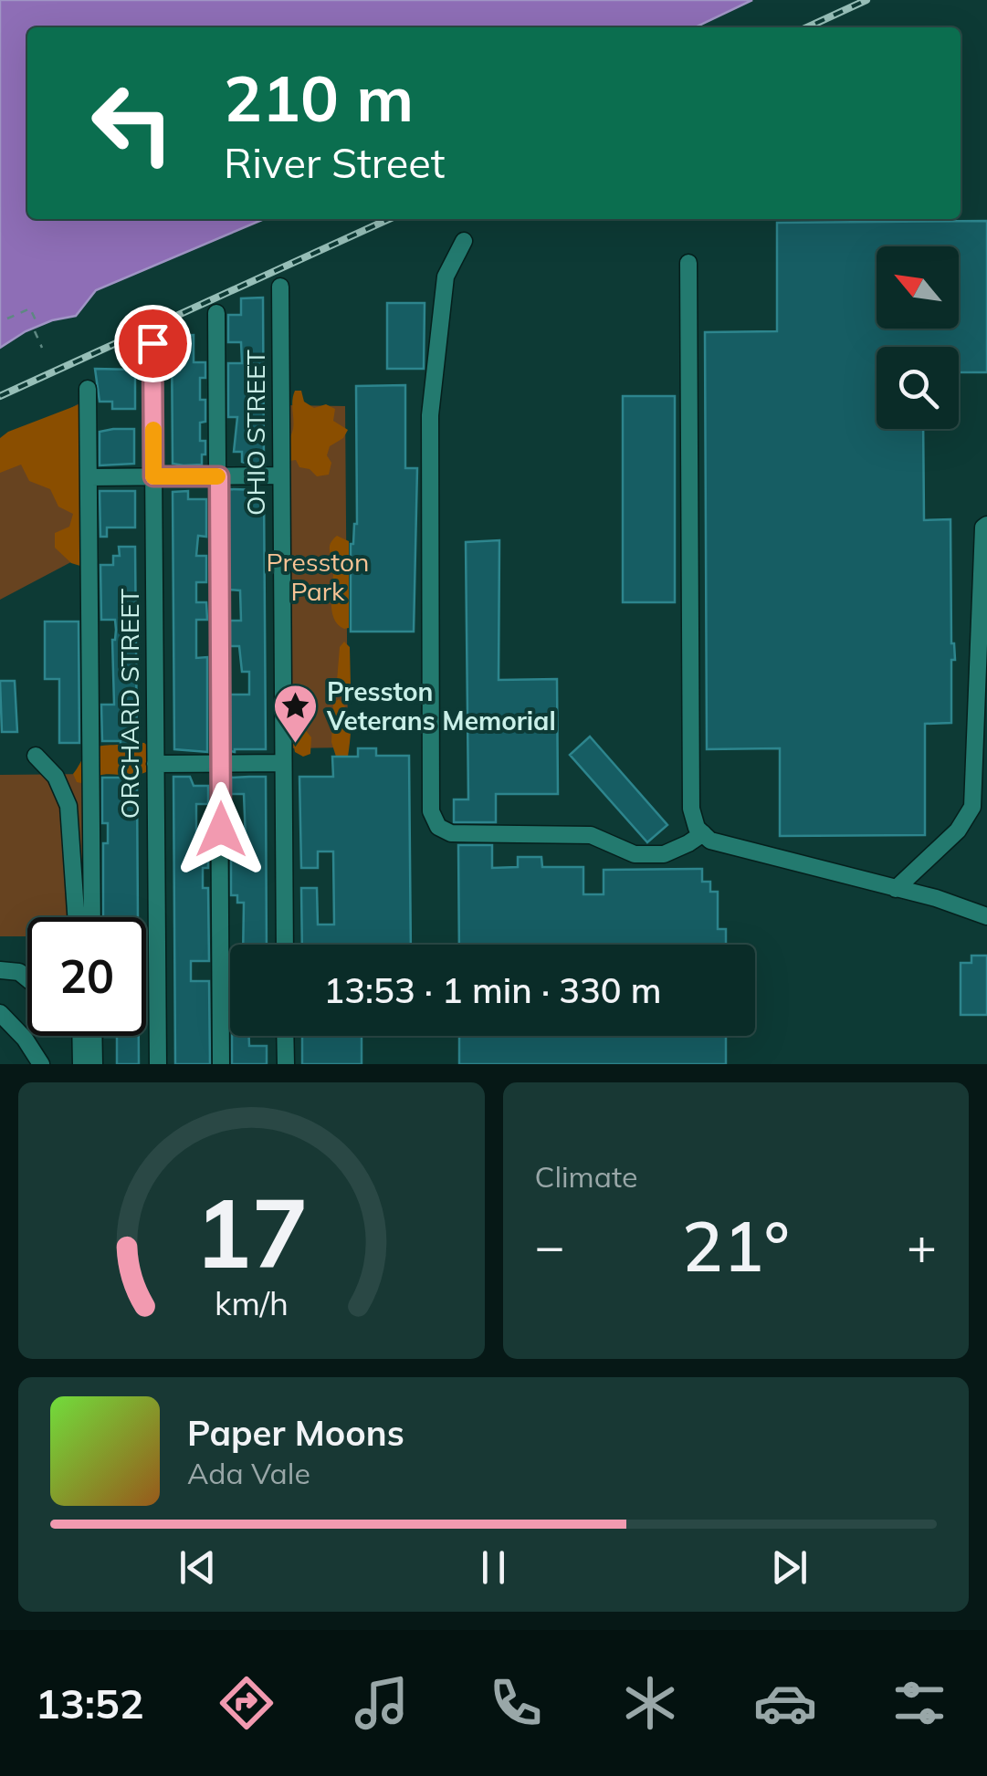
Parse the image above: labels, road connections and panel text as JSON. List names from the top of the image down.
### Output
{
  "streets": {
    "street": ["OHIO STREET", "ORCHARD STREET"]
  },
  "parks": ["Presston Park"],
  "places": {
    "place": ["Presston Veterans Memorial"]
  },
  "north": "top left",
  "page": {
    "turn": ["210 m", "River Street"],
    "limit": "20",
    "trip": "13:53 · 1 min · 330 m",
    "tile": "Climate",
    "heat": ["−", "21°", "+"],
    "song": ["Paper Moons", "Ada Vale"],
    "tabs": "13:52",
    "gauge": ["17", "km/h"]
  }
}
